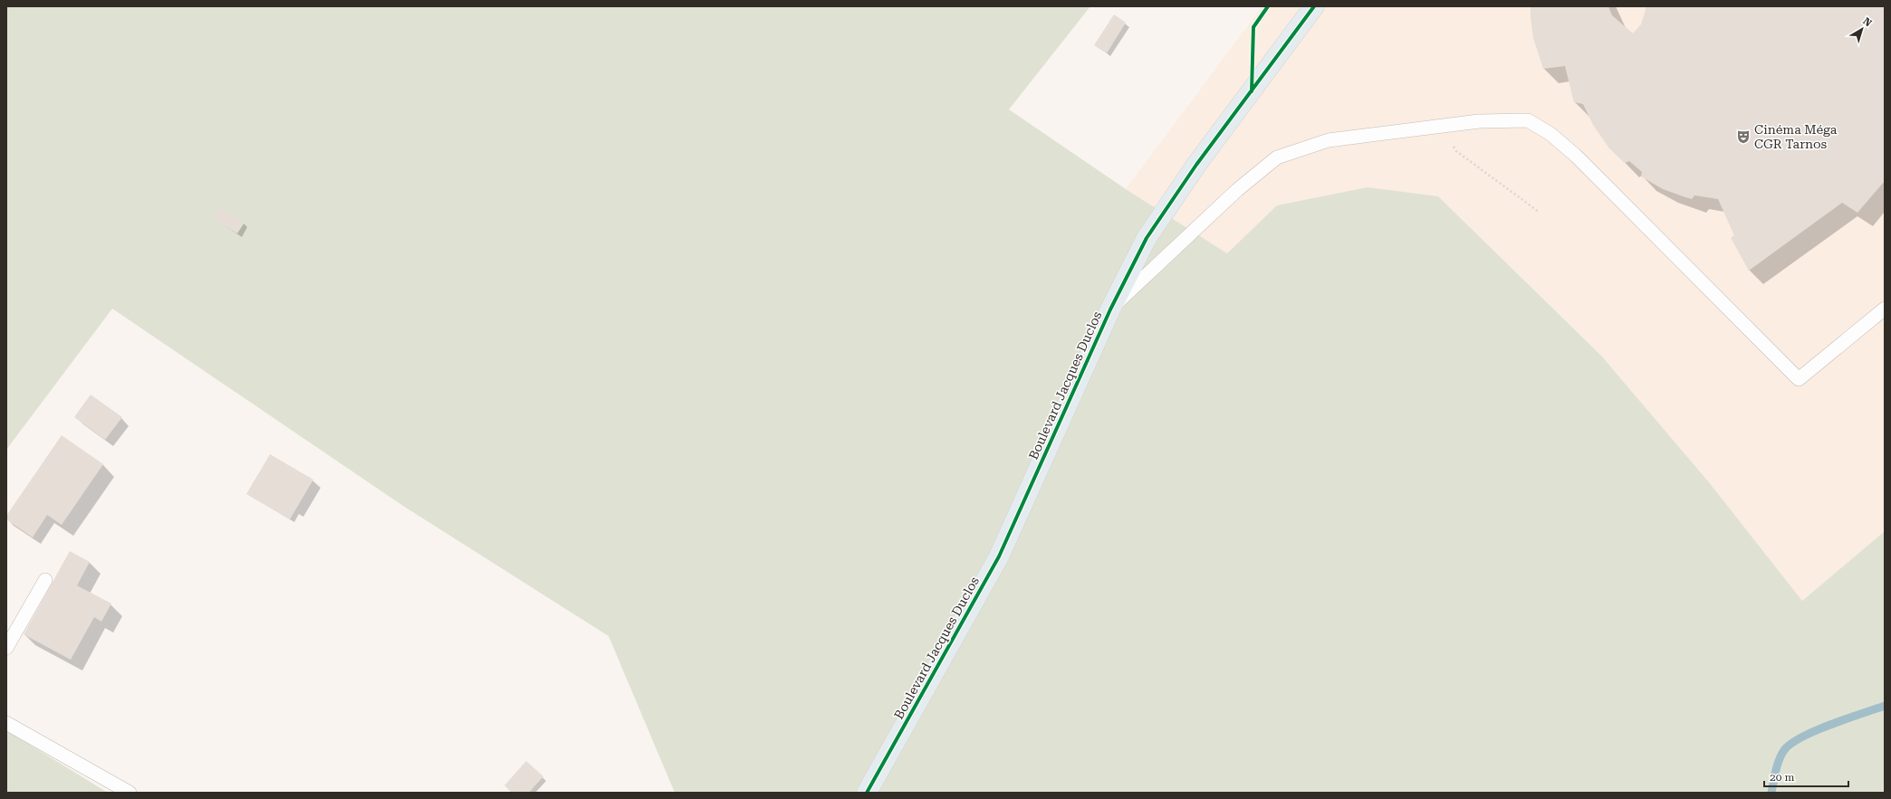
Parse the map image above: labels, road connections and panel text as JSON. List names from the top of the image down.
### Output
{
  "streets": {
    "main road": ["Boulevard Jacques Duclos"]
  },
  "places": {
    "theatre": ["Cinéma Méga CGR Tarnos"]
  },
  "scale_bar": "20 m",
  "north": "top right"
}
